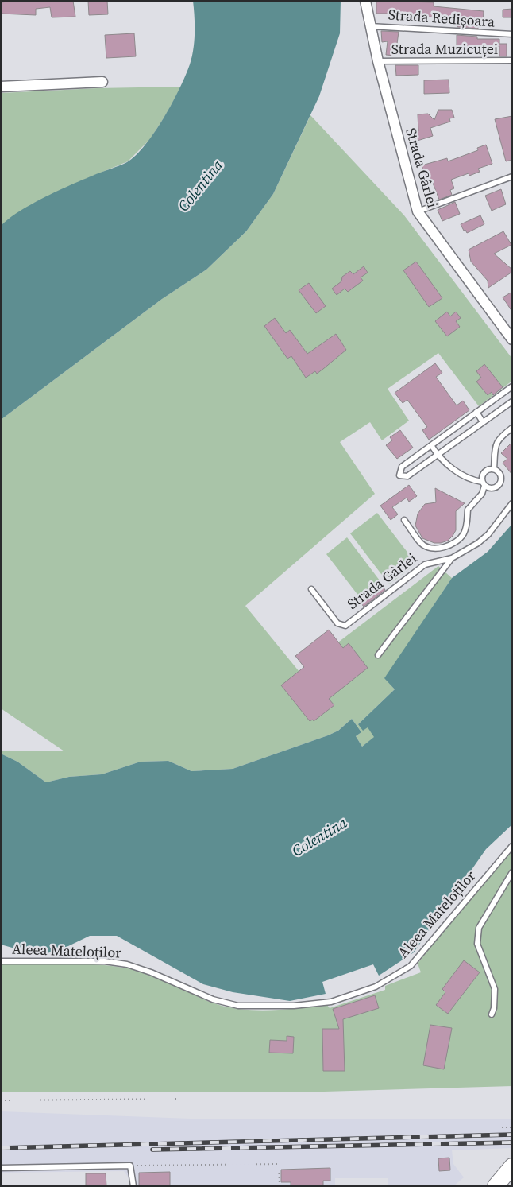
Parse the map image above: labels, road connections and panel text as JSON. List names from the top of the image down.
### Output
{
  "streets": {
    "street": ["Strada Gârlei"],
    "lane": ["Strada Redișoara", "Strada Muzicuței", "Aleea Mateloților"]
  },
  "crossings": [
    ["Strada Redișoara", "Strada Gârlei"],
    ["Strada Muzicuței", "Strada Gârlei"]
  ],
  "water": ["Colentina"]
}
